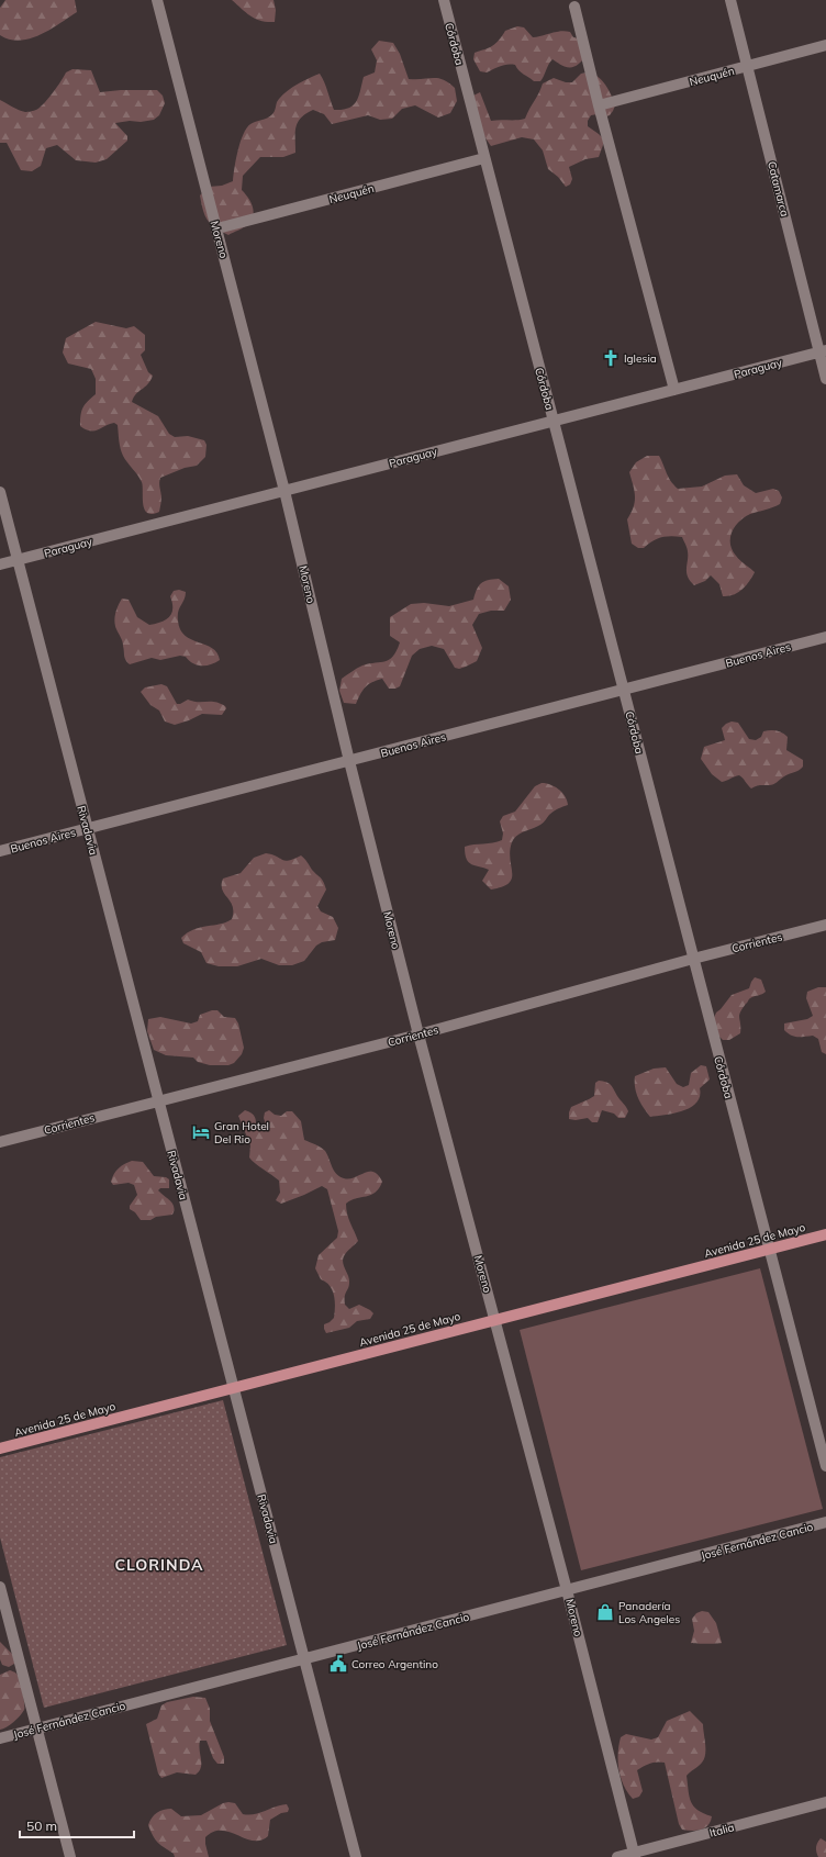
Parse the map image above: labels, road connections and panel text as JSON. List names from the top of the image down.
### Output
{
  "streets": {
    "main road": ["Avenida 25 de Mayo"],
    "street": [
      "Córdoba",
      "Neuquén",
      "Catamarca",
      "Moreno",
      "Paraguay",
      "Buenos Aires",
      "Rivadavia",
      "Corrientes",
      "José Fernández Cancio",
      "Italia"
    ]
  },
  "crossings": [
    ["Córdoba", "Neuquén"],
    ["Córdoba", "Paraguay"],
    ["Córdoba", "Buenos Aires"],
    ["Córdoba", "Corrientes"],
    ["Córdoba", "Avenida 25 de Mayo"],
    ["Neuquén", "Catamarca"],
    ["Neuquén", "Moreno"],
    ["Catamarca", "Paraguay"],
    ["Moreno", "Paraguay"],
    ["Moreno", "Buenos Aires"],
    ["Moreno", "Corrientes"],
    ["Moreno", "Avenida 25 de Mayo"],
    ["Moreno", "José Fernández Cancio"],
    ["Moreno", "Italia"],
    ["Paraguay", "Rivadavia"],
    ["Buenos Aires", "Rivadavia"],
    ["Rivadavia", "Corrientes"],
    ["Rivadavia", "Avenida 25 de Mayo"],
    ["Rivadavia", "José Fernández Cancio"]
  ],
  "districts": ["CLORINDA"],
  "places": {
    "church": ["Iglesia"],
    "hotel": ["Gran Hotel Del Rio"],
    "shop": ["Panadería Los Angeles"],
    "public building": ["Correo Argentino"]
  },
  "scale_bar": "50 m"
}
